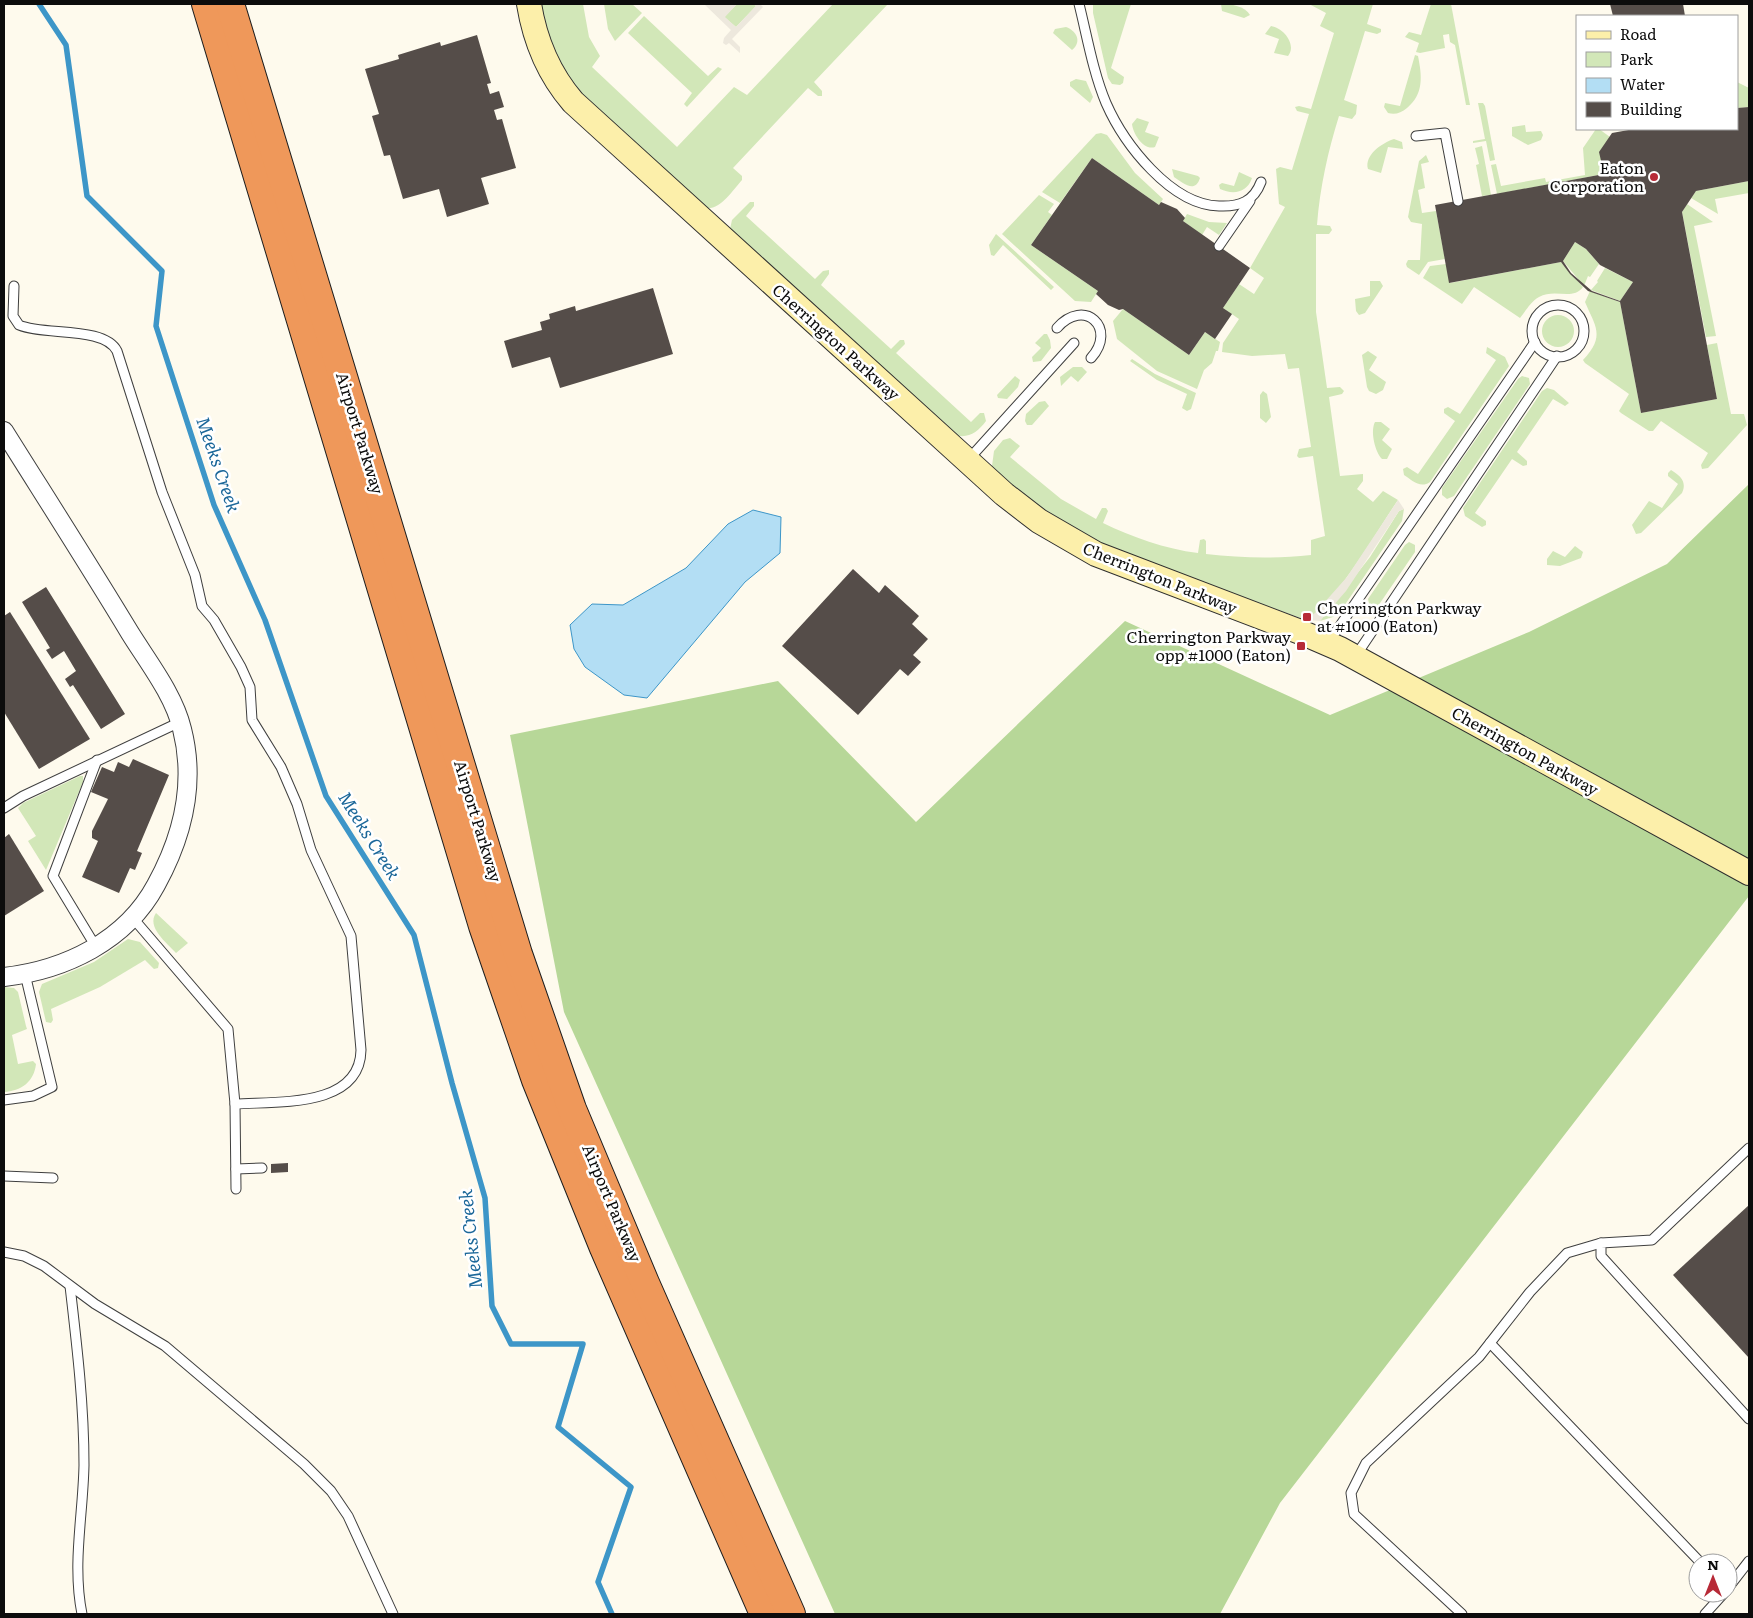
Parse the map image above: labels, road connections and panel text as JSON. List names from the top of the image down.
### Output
{
  "streets": {
    "highway": ["Airport Parkway"],
    "street": ["Cherrington Parkway"]
  },
  "water": ["Meeks Creek"],
  "places": {
    "other": ["Eaton Corporation"],
    "transit": ["Cherrington Parkway at #1000 (Eaton)", "Cherrington Parkway opp #1000 (Eaton)"]
  },
  "legend": [
    "Road",
    "Park",
    "Water",
    "Building"
  ],
  "north": "top"
}
